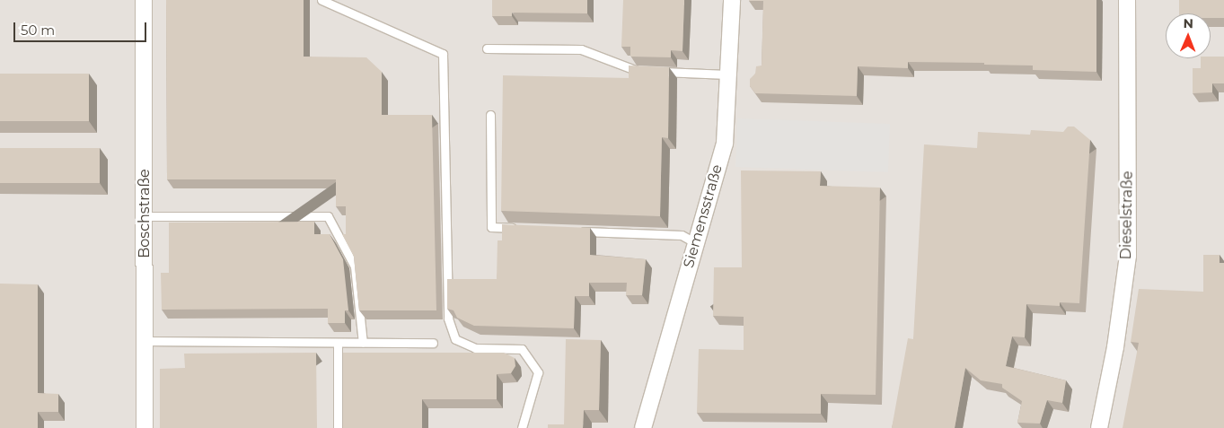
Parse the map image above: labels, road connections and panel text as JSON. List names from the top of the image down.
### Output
{
  "streets": {
    "street": ["Boschstraße", "Dieselstraße", "Siemensstraße"]
  },
  "scale_bar": "50 m",
  "north": "top"
}
